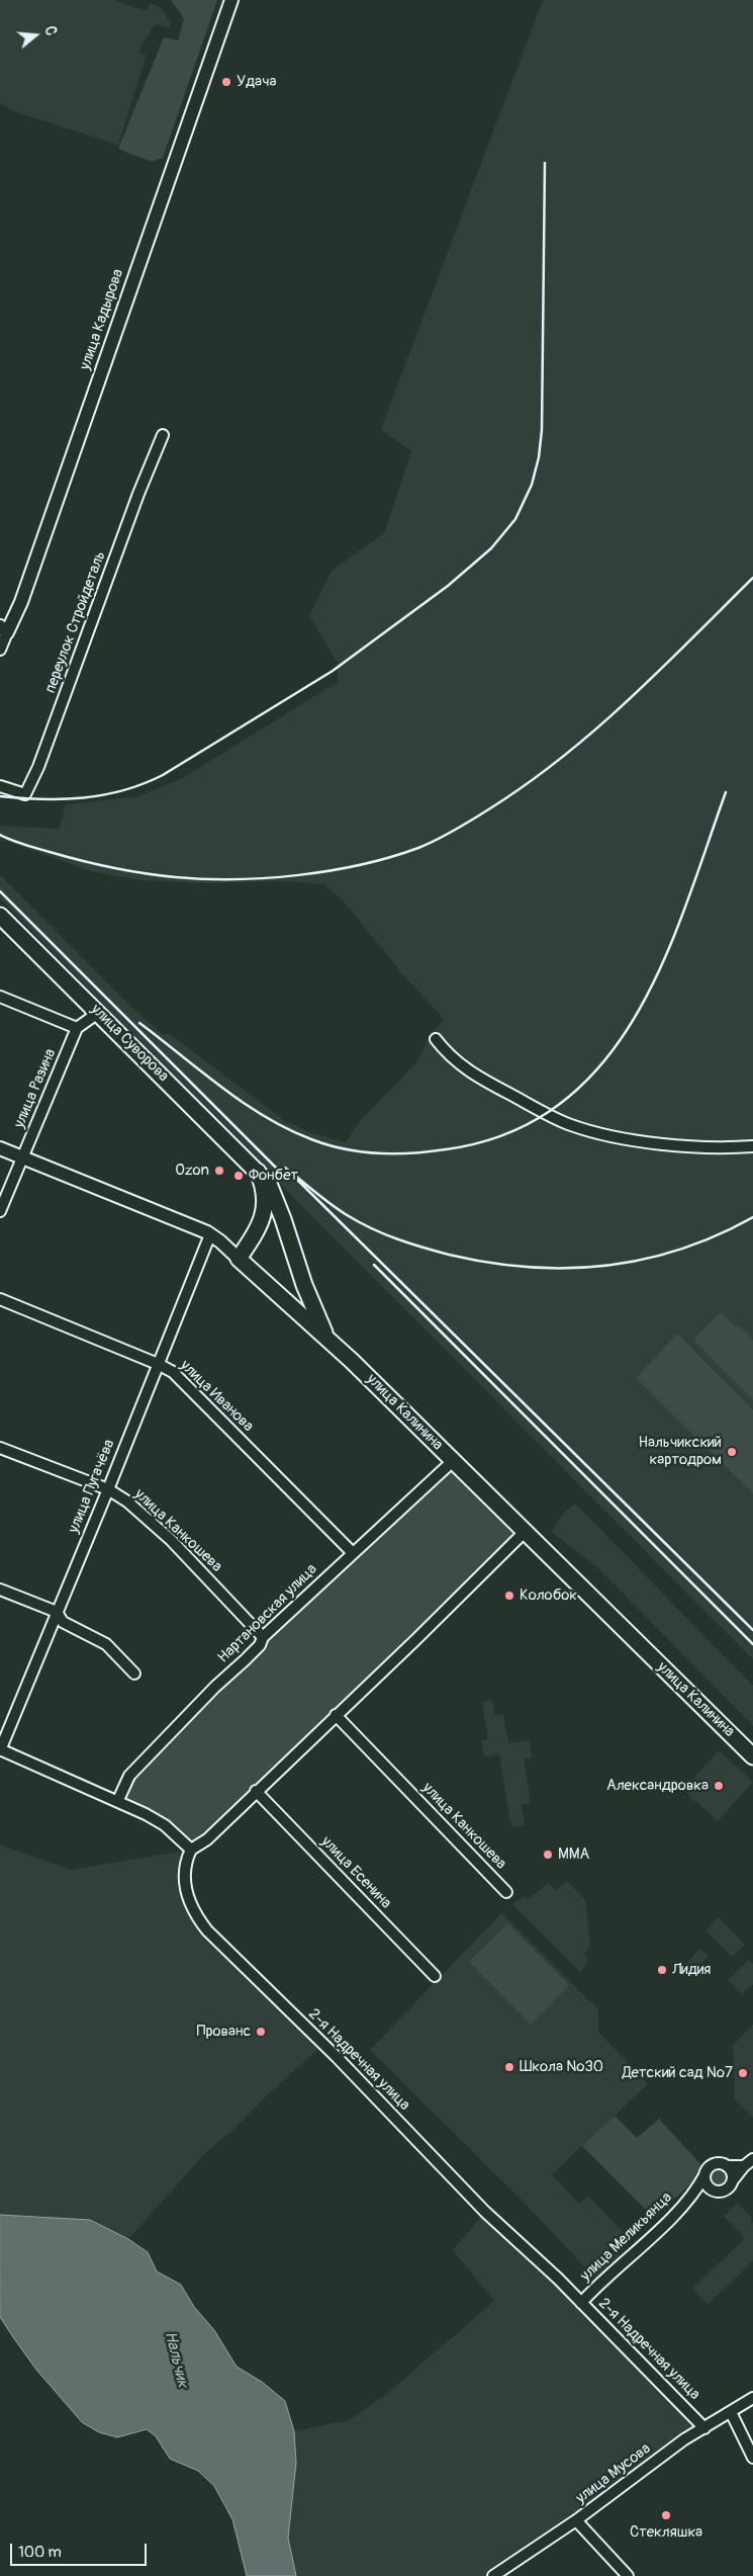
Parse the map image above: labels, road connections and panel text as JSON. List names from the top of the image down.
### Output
{
  "streets": {
    "main road": ["улица Суворова", "улица Калинина"],
    "street": [
      "улица Кадырова",
      "переулок Стройдеталь",
      "улица Разина",
      "улица Иванова",
      "улица Пугачёва",
      "улица Канкошева",
      "Нартановская улица",
      "улица Есенина",
      "2-я Надречная улица",
      "улица Меликьянца",
      "улица Мусова"
    ]
  },
  "crossings": [
    ["улица Суворова", "улица Калинина"],
    ["улица Разина", "улица Калинина"],
    ["улица Иванова", "улица Пугачёва"],
    ["улица Иванова", "Нартановская улица"],
    ["улица Калинина", "улица Пугачёва"],
    ["улица Калинина", "Нартановская улица"],
    ["улица Пугачёва", "улица Канкошева"],
    ["улица Канкошева", "Нартановская улица"],
    ["2-я Надречная улица", "улица Меликьянца"],
    ["2-я Надречная улица", "улица Мусова"]
  ],
  "water": ["Нальчик"],
  "places": [
    "Удача",
    "Ozon",
    "Фонбет",
    "Нальчикский картодром",
    "Колобок",
    "Александровка",
    "MMA",
    "Лидия",
    "Прованс",
    "Школа №30",
    "Детский сад №7",
    "Стекляшка"
  ],
  "scale_bar": "100 m",
  "north": "right"
}
